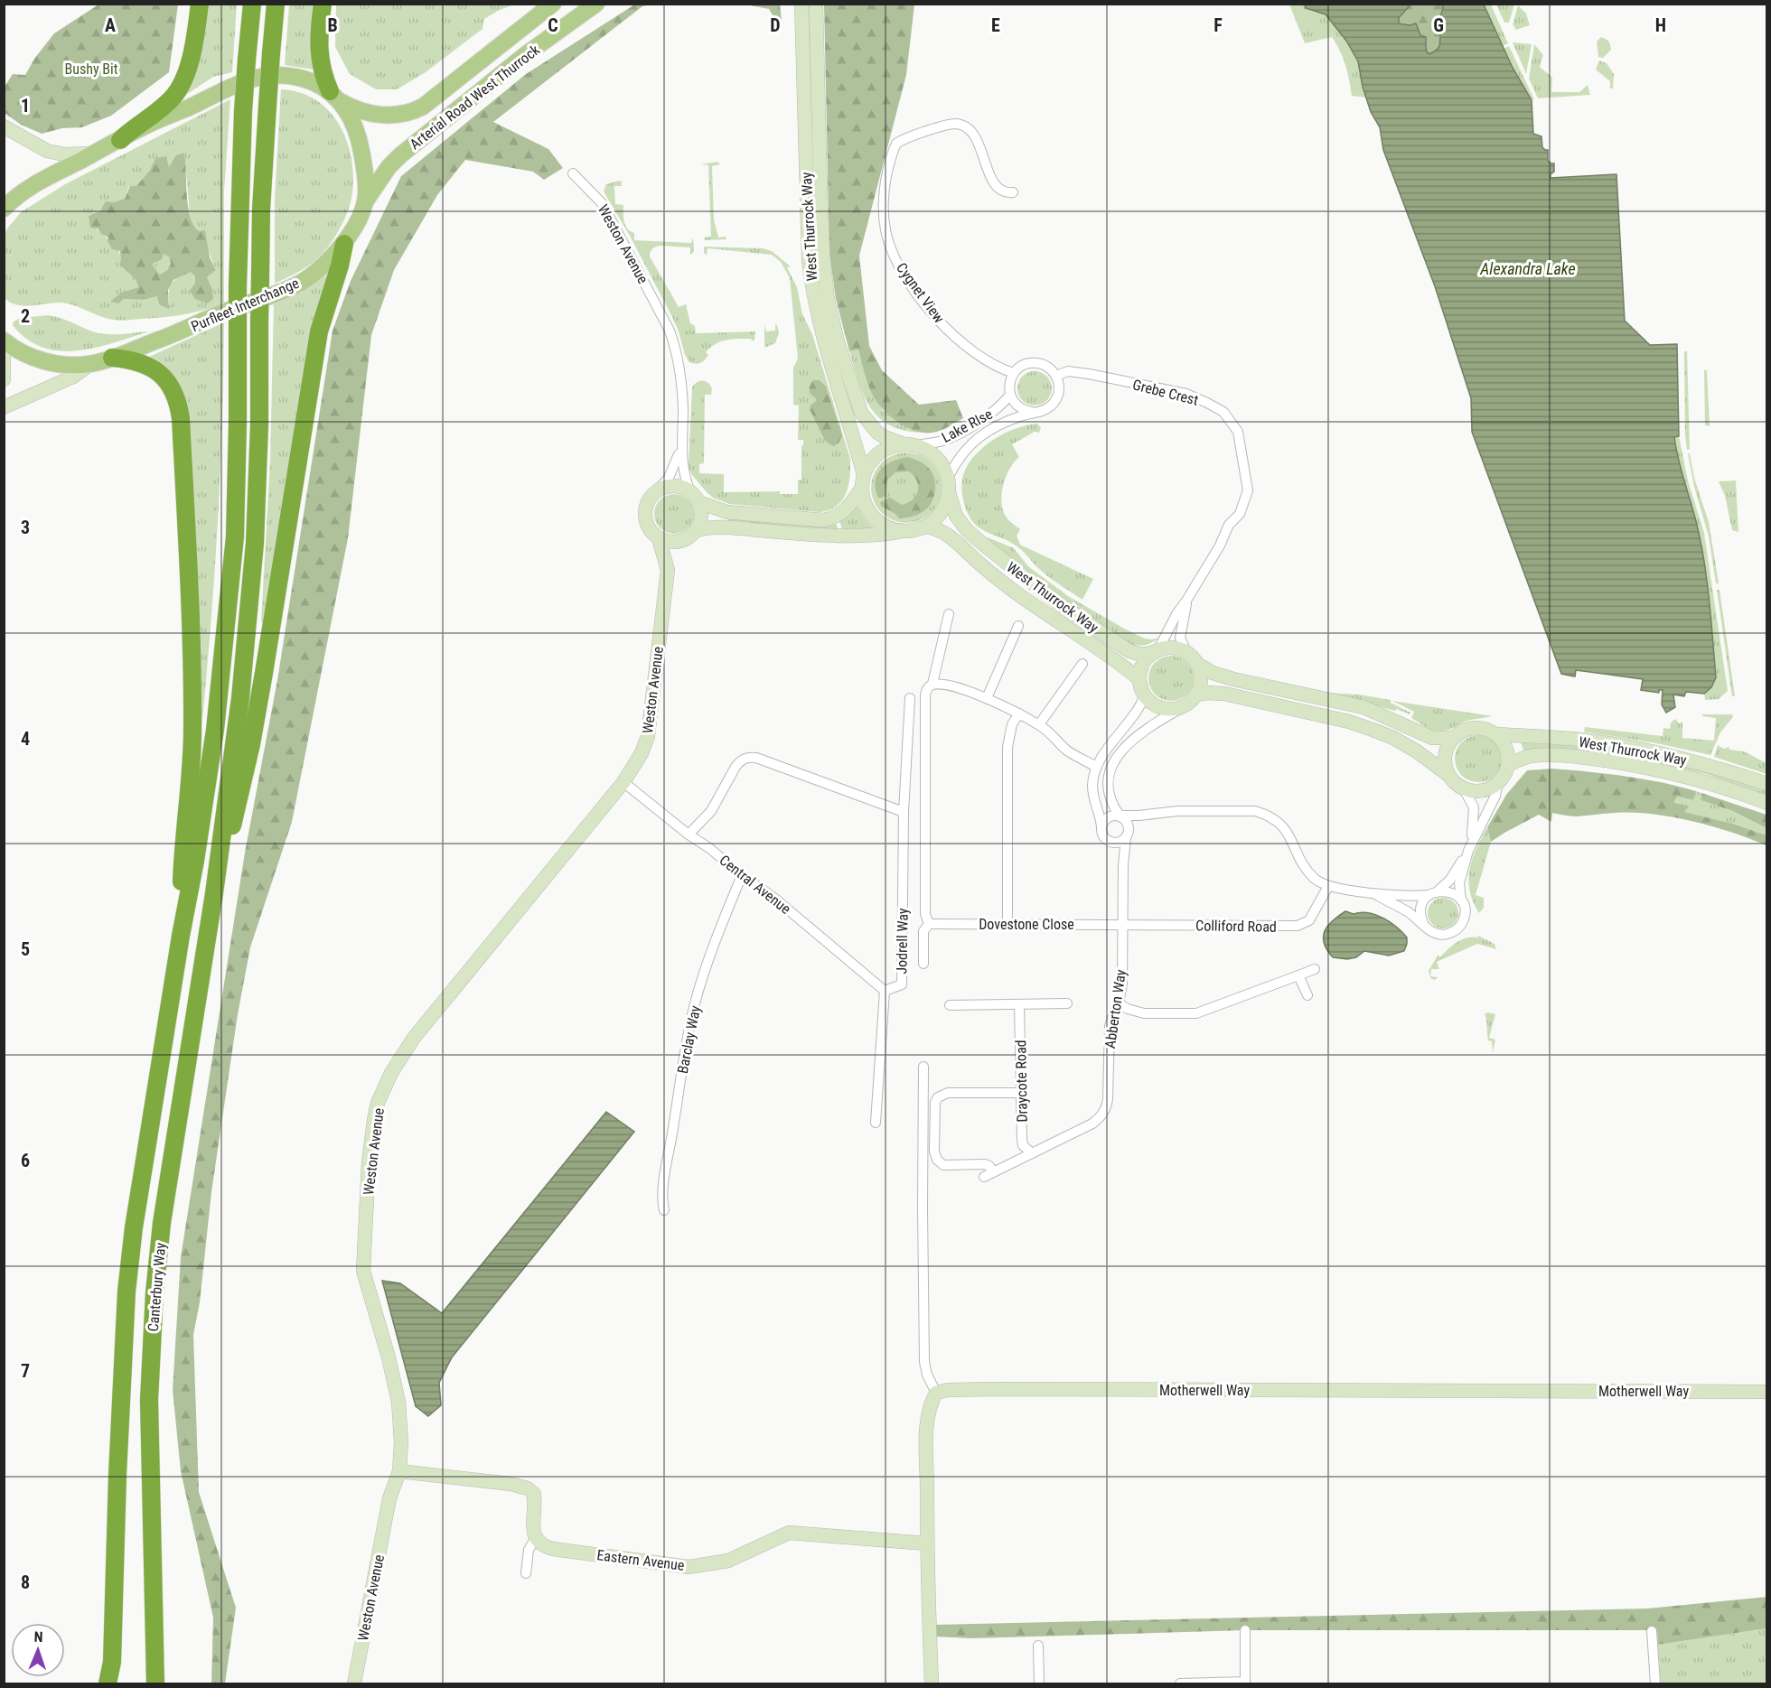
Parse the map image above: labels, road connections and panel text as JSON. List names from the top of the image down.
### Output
{
  "streets": {
    "highway": ["Canterbury Way"],
    "main road": ["Arterial Road West Thurrock", "Purfleet Interchange"],
    "street": [
      "West Thurrock Way",
      "Weston Avenue",
      "Cygnet View",
      "Grebe Crest",
      "Lake RIse",
      "Central Avenue",
      "Dovestone Close",
      "Colliford Road",
      "Jodrell Way",
      "Abberton Way",
      "Barclay Way",
      "Draycote Road",
      "Motherwell Way",
      "Eastern Avenue"
    ]
  },
  "crossings": [
    ["Arterial Road West Thurrock", "Purfleet Interchange"],
    ["West Thurrock Way", "Grebe Crest"],
    ["West Thurrock Way", "Lake RIse"],
    ["Weston Avenue", "Central Avenue"],
    ["Cygnet View", "Grebe Crest"],
    ["Cygnet View", "Lake RIse"],
    ["Grebe Crest", "Lake RIse"],
    ["Central Avenue", "Jodrell Way"],
    ["Central Avenue", "Barclay Way"],
    ["Dovestone Close", "Colliford Road"],
    ["Dovestone Close", "Abberton Way"],
    ["Colliford Road", "Abberton Way"],
    ["Abberton Way", "Draycote Road"]
  ],
  "water": ["Alexandra Lake"],
  "parks": ["Bushy Bit"],
  "north": "top",
  "grid": {
    "columns": [
      "A",
      "B",
      "C",
      "D",
      "E",
      "F",
      "G",
      "H"
    ],
    "rows": [
      "1",
      "2",
      "3",
      "4",
      "5",
      "6",
      "7",
      "8"
    ]
  }
}
